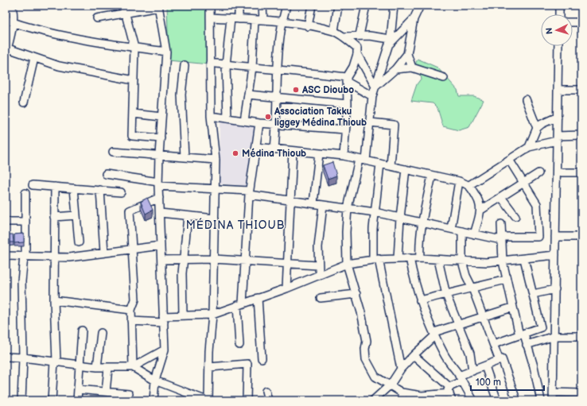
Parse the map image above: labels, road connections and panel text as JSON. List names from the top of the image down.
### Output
{
  "districts": ["MÉDINA THIOUB"],
  "places": ["ASC Dioubo", "Association Takku liggey Médina Thioub", "Médina Thioub"],
  "scale_bar": "100 m",
  "north": "left"
}
